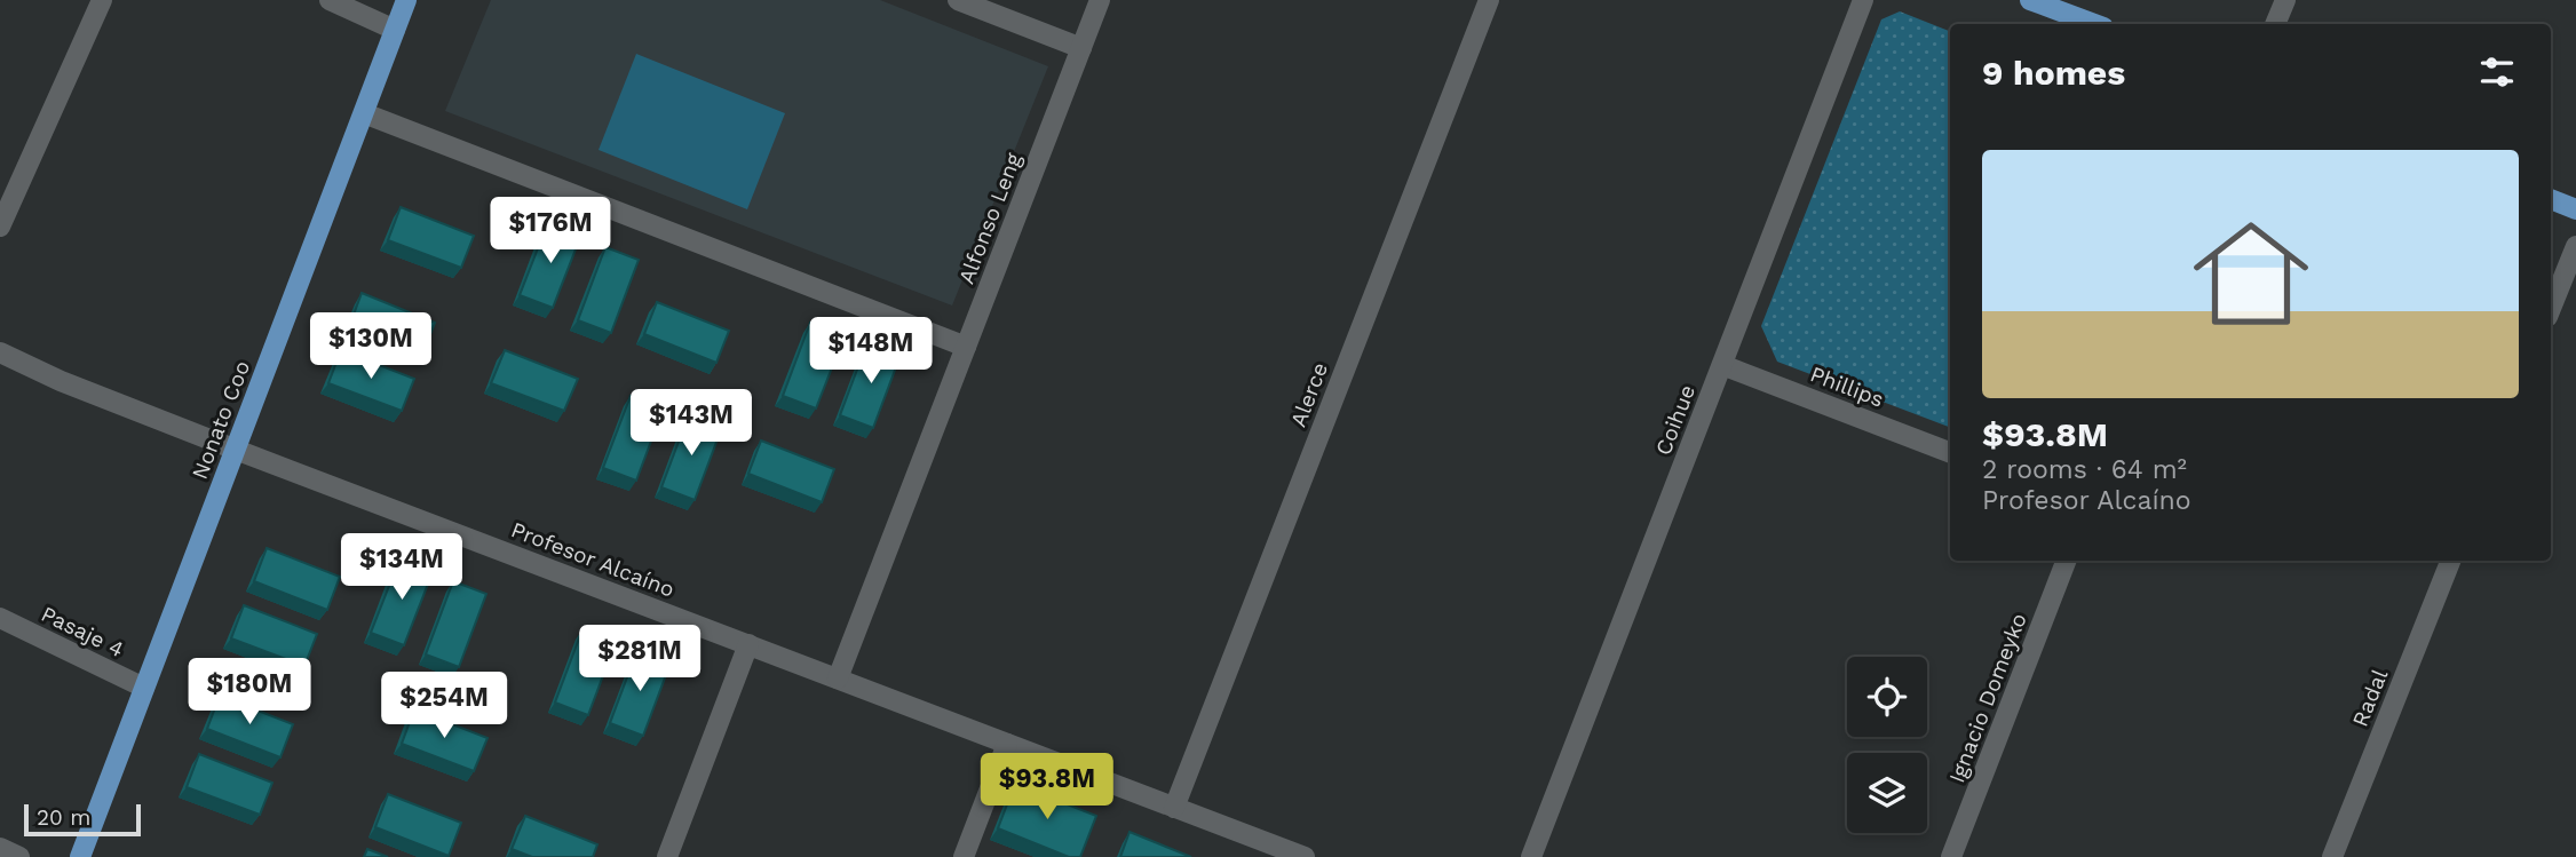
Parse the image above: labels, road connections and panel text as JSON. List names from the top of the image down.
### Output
{
  "streets": {
    "main road": ["Nonato Coo"],
    "street": [
      "Alfonso Leng",
      "Phillips",
      "Alerce",
      "Coihue",
      "Profesor Alcaíno",
      "Pasaje 4",
      "Ignacio Domeyko",
      "Radal"
    ]
  },
  "crossings": [
    ["Alfonso Leng", "Profesor Alcaíno"],
    ["Phillips", "Coihue"],
    ["Alerce", "Profesor Alcaíno"],
    ["Nonato Coo", "Profesor Alcaíno"],
    ["Nonato Coo", "Pasaje 4"]
  ],
  "scale_bar": "20 m",
  "page": {
    "heading": "9 homes",
    "list": [
      {
        "name": "$93.8M",
        "note": "2 rooms · 64 m² · Profesor Alcaíno"
      }
    ],
    "price": [
      "$176M",
      "$130M",
      "$148M",
      "$143M",
      "$134M",
      "$281M",
      "$180M",
      "$254M",
      "$93.8M"
    ],
    "scale": "20 m"
  }
}
